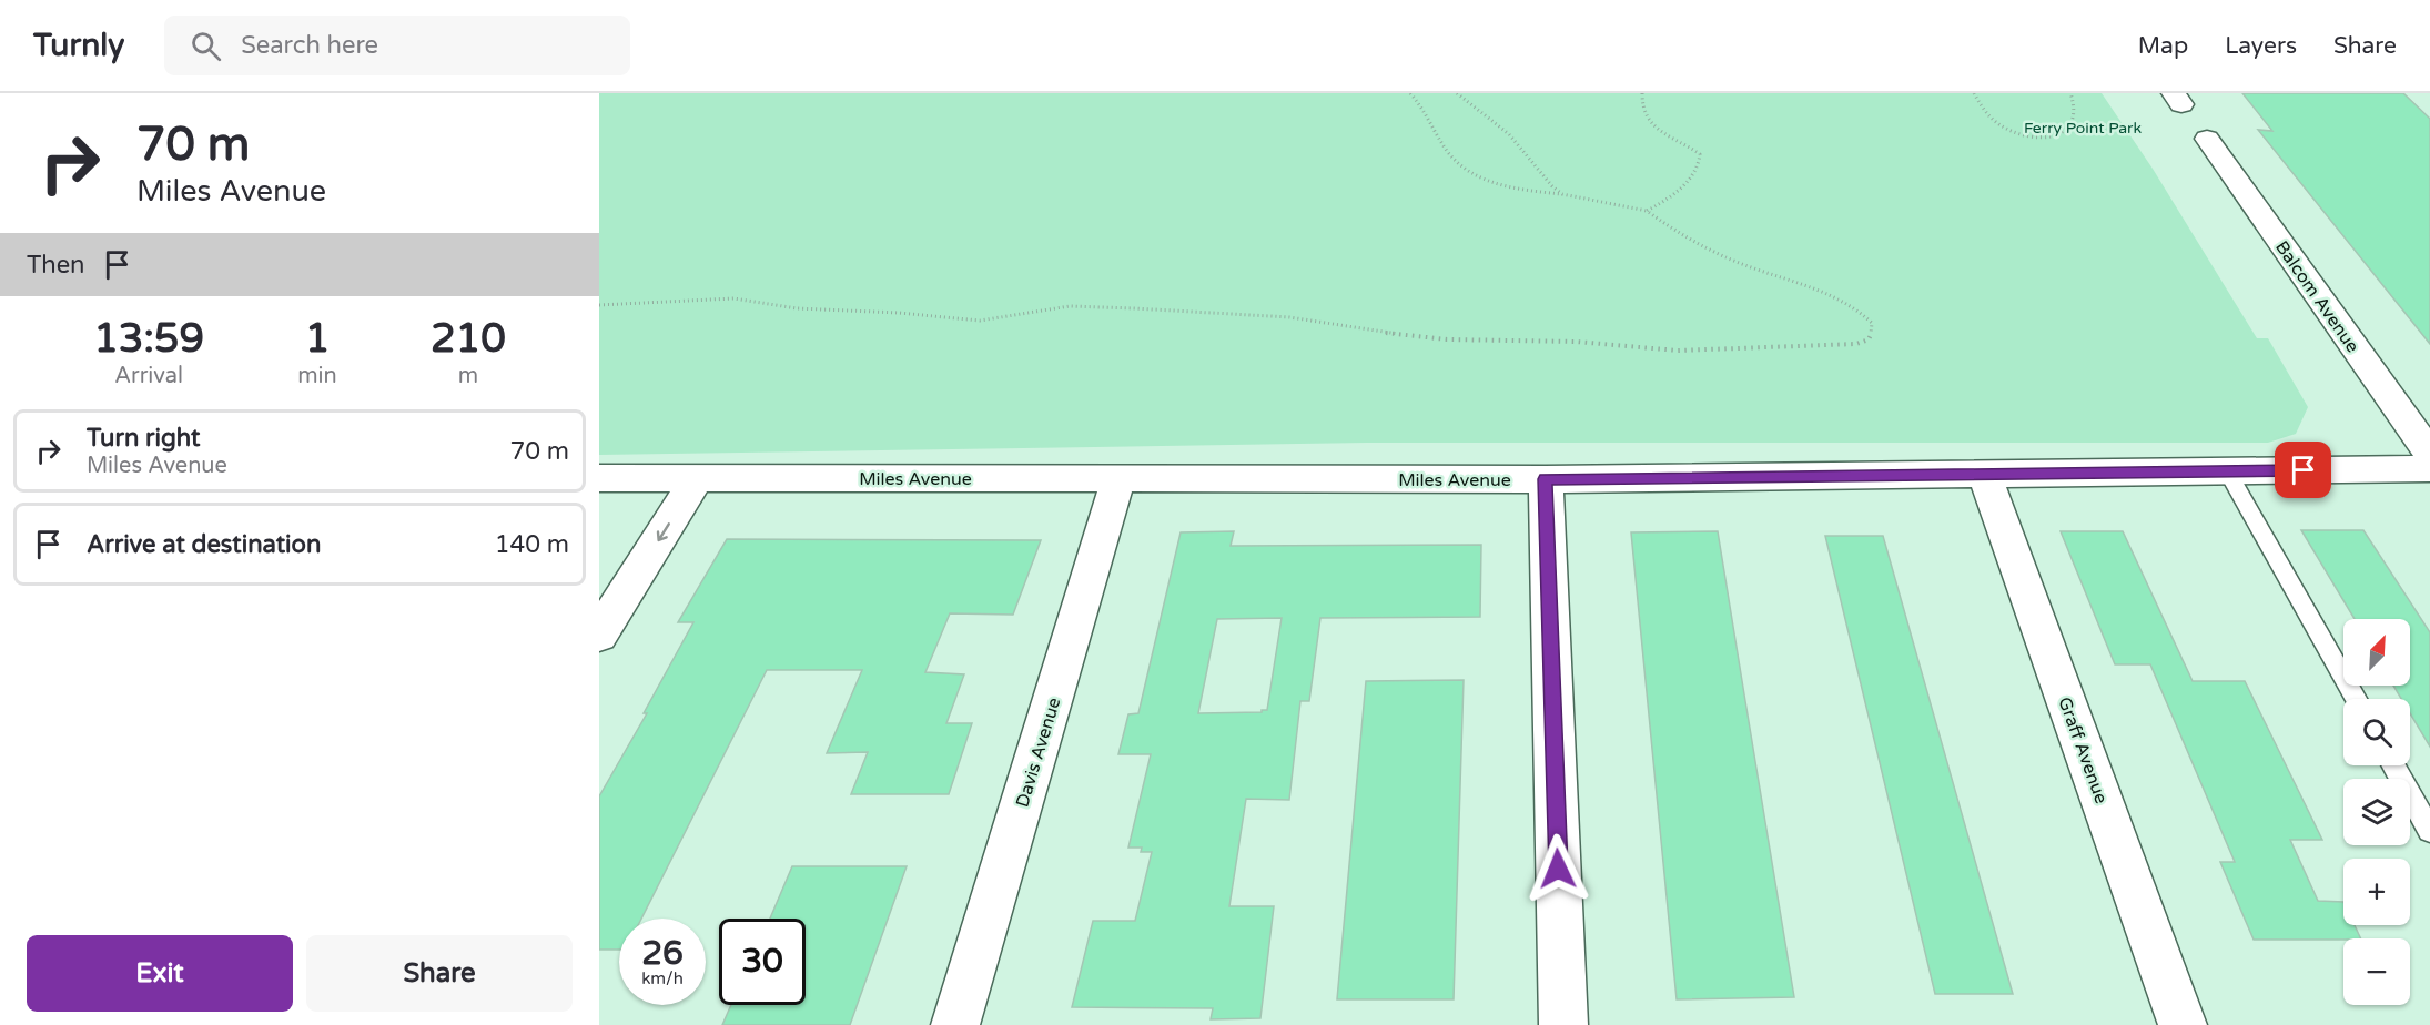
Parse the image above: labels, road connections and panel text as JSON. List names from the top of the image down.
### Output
{
  "streets": {
    "street": [
      "Balcom Avenue",
      "Miles Avenue",
      "Graff Avenue",
      "Davis Avenue"
    ]
  },
  "crossings": [
    ["Miles Avenue", "Graff Avenue"],
    ["Miles Avenue", "Davis Avenue"]
  ],
  "parks": ["Ferry Point Park"],
  "north": "top right",
  "page": {
    "header": "Turnly",
    "search": "Search here",
    "nav": ["Map", "Layers", "Share"],
    "turn": ["70 m", "Miles Avenue"],
    "then": "Then",
    "eta": [
      "13:59",
      "Arrival",
      "1",
      "min",
      "210",
      "m"
    ],
    "list": [
      {
        "name": "Turn right",
        "note": "Miles Avenue",
        "value": "70 m"
      },
      {
        "name": "Arrive at destination",
        "value": "140 m"
      }
    ],
    "map_buttons": ["+", "−"],
    "speed": "26 km/h",
    "limit": "30",
    "buttons": ["Exit", "Share"]
  }
}
